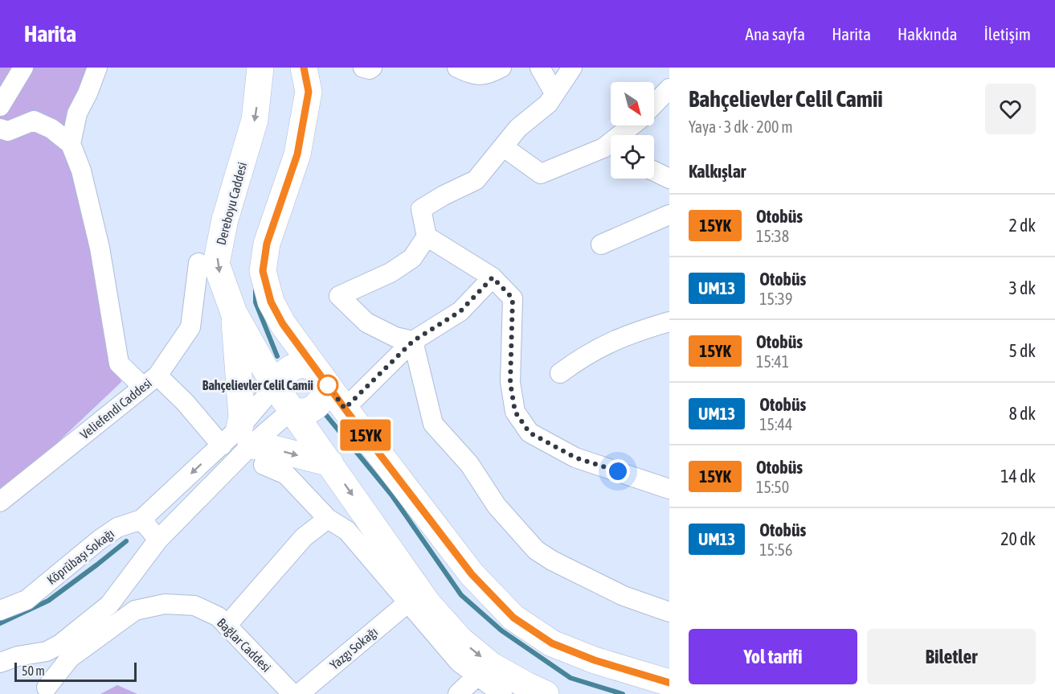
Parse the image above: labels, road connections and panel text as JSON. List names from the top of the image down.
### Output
{
  "streets": {
    "main road": ["Dereboyu Caddesi"],
    "street": [
      "Veliefendi Caddesi",
      "Köprübaşı Sokağı",
      "Bağlar Caddesi",
      "Yazgı Sokağı"
    ]
  },
  "places": ["Bahçelievler Celil Camii"],
  "lines": ["bus line 15YK"],
  "scale_bar": "50 m",
  "north": "bottom right",
  "page": {
    "header": "Harita",
    "nav": [
      "Ana sayfa",
      "Harita",
      "Hakkında",
      "İletişim"
    ],
    "on_map": "15YK",
    "heading": [
      ["Bahçelievler Celil Camii", "Yaya · 3 dk · 200 m"],
      "Kalkışlar"
    ],
    "list": [
      {
        "mark": "15YK",
        "name": "Otobüs",
        "note": "15:38",
        "value": "2 dk"
      },
      {
        "mark": "UM13",
        "name": "Otobüs",
        "note": "15:39",
        "value": "3 dk"
      },
      {
        "mark": "15YK",
        "name": "Otobüs",
        "note": "15:41",
        "value": "5 dk"
      },
      {
        "mark": "UM13",
        "name": "Otobüs",
        "note": "15:44",
        "value": "8 dk"
      },
      {
        "mark": "15YK",
        "name": "Otobüs",
        "note": "15:50",
        "value": "14 dk"
      },
      {
        "mark": "UM13",
        "name": "Otobüs",
        "note": "15:56",
        "value": "20 dk"
      }
    ],
    "buttons": ["Yol tarifi", "Biletler"],
    "scale": "50 m"
  }
}
